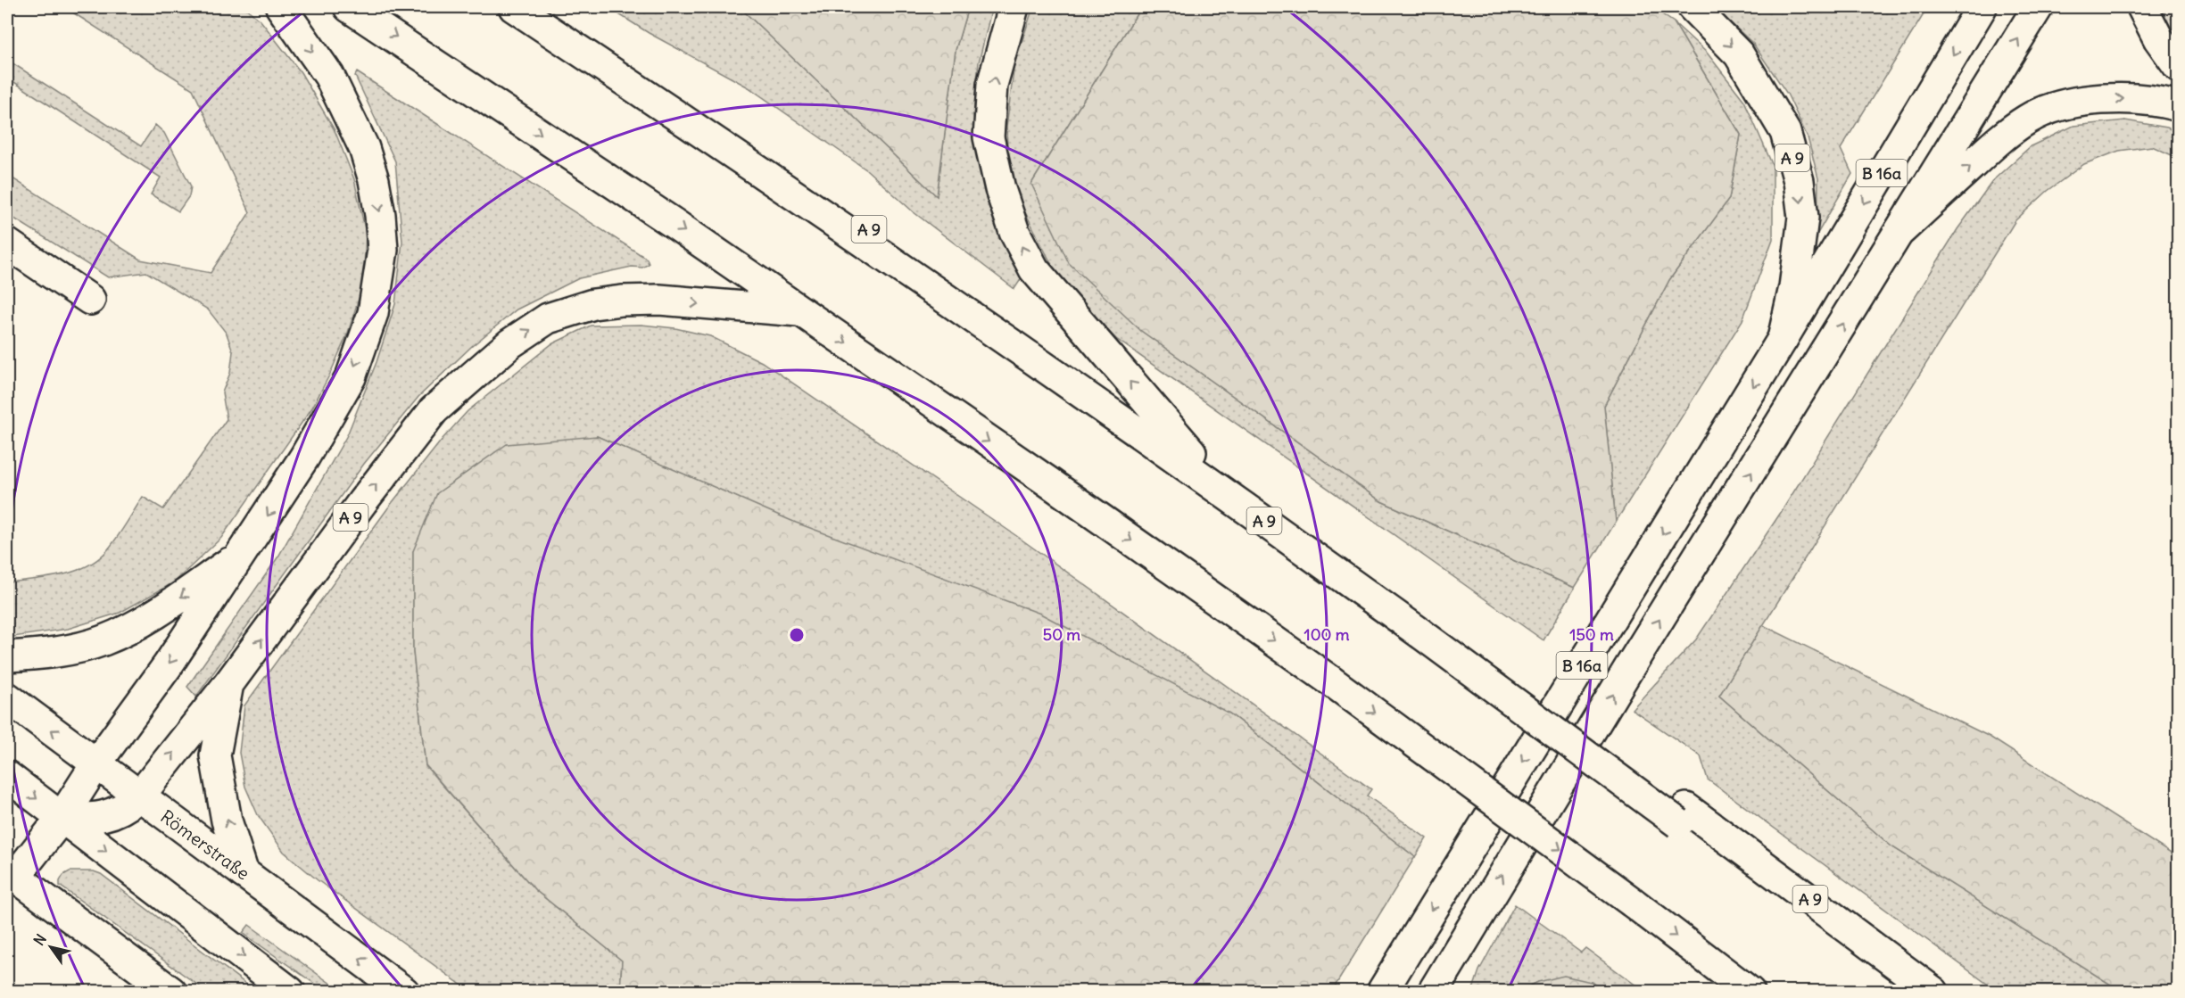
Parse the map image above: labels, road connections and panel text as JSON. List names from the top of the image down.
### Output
{
  "streets": {
    "main road": ["A 9", "B 16a", "Römerstraße"]
  },
  "crossings": [
    ["A 9", "B 16a"],
    ["A 9", "Römerstraße"]
  ],
  "north": "top left",
  "rings": ["50 m", "100 m", "150 m"]
}
